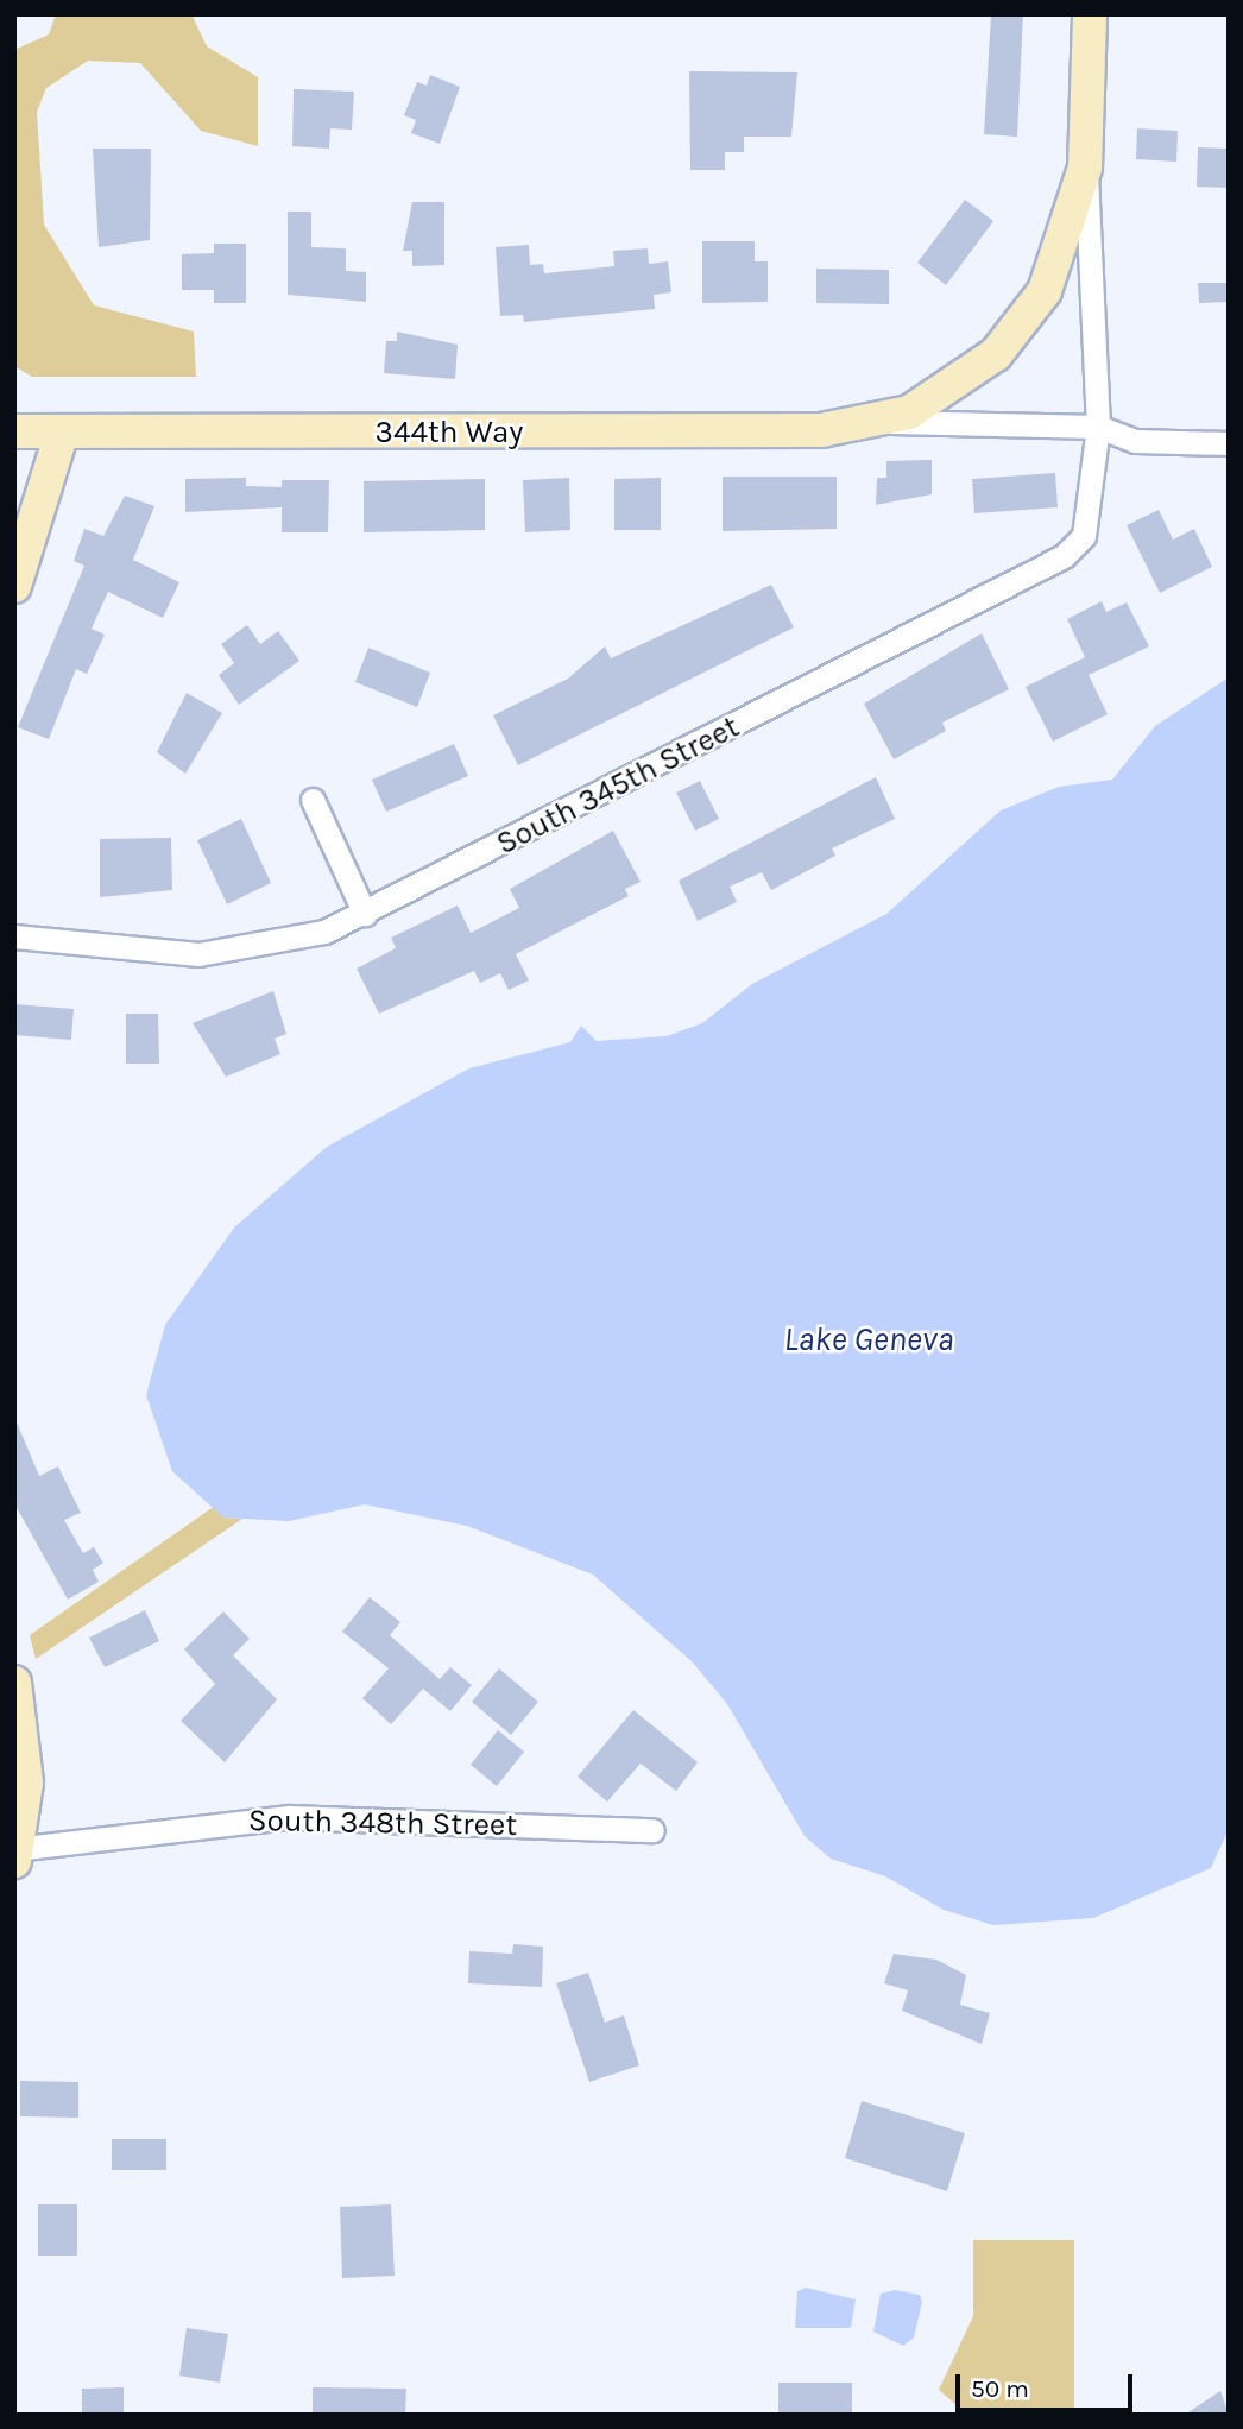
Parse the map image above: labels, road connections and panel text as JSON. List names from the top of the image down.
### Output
{
  "streets": {
    "street": ["344th Way", "South 345th Street", "South 348th Street"]
  },
  "water": ["Lake Geneva"],
  "scale_bar": "50 m"
}
